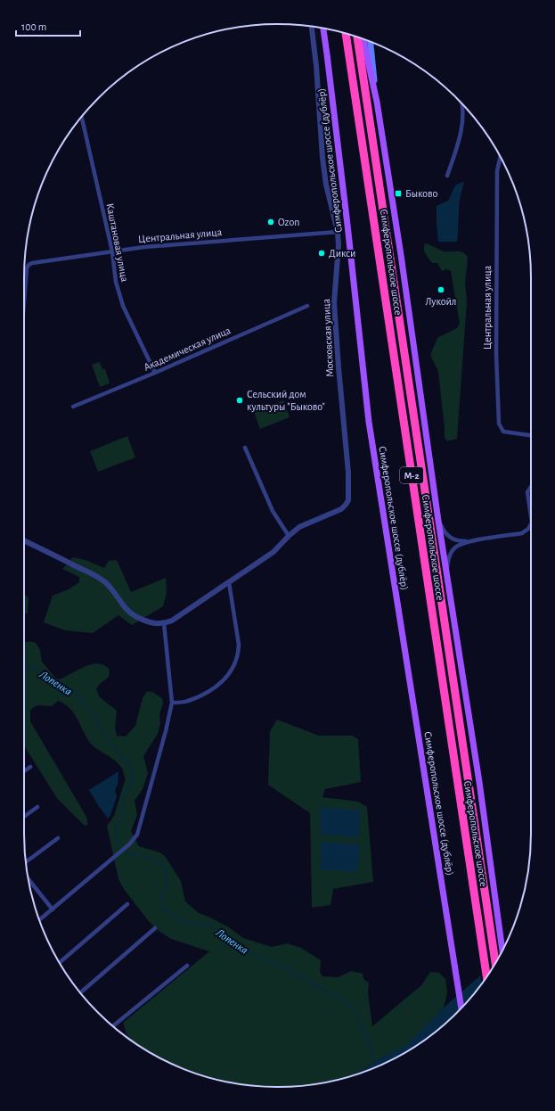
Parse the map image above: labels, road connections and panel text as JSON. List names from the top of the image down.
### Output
{
  "streets": {
    "highway": ["Симферопольское шоссе", "М-2"],
    "main road": ["Симферопольское шоссе (дублёр)"],
    "street": [
      "Центральная улица",
      "Каштановая улица",
      "Московская улица",
      "Академическая улица"
    ]
  },
  "crossings": [
    ["Центральная улица", "Каштановая улица"],
    ["Центральная улица", "Московская улица"],
    ["Каштановая улица", "Академическая улица"]
  ],
  "water": ["Лопенка"],
  "places": {
    "transit": ["Быково"],
    "other": [
      "Ozon",
      "Дикси",
      "Лукойл",
      "Сельский дом культуры \"Быково\""
    ]
  },
  "scale_bar": "100 m"
}
